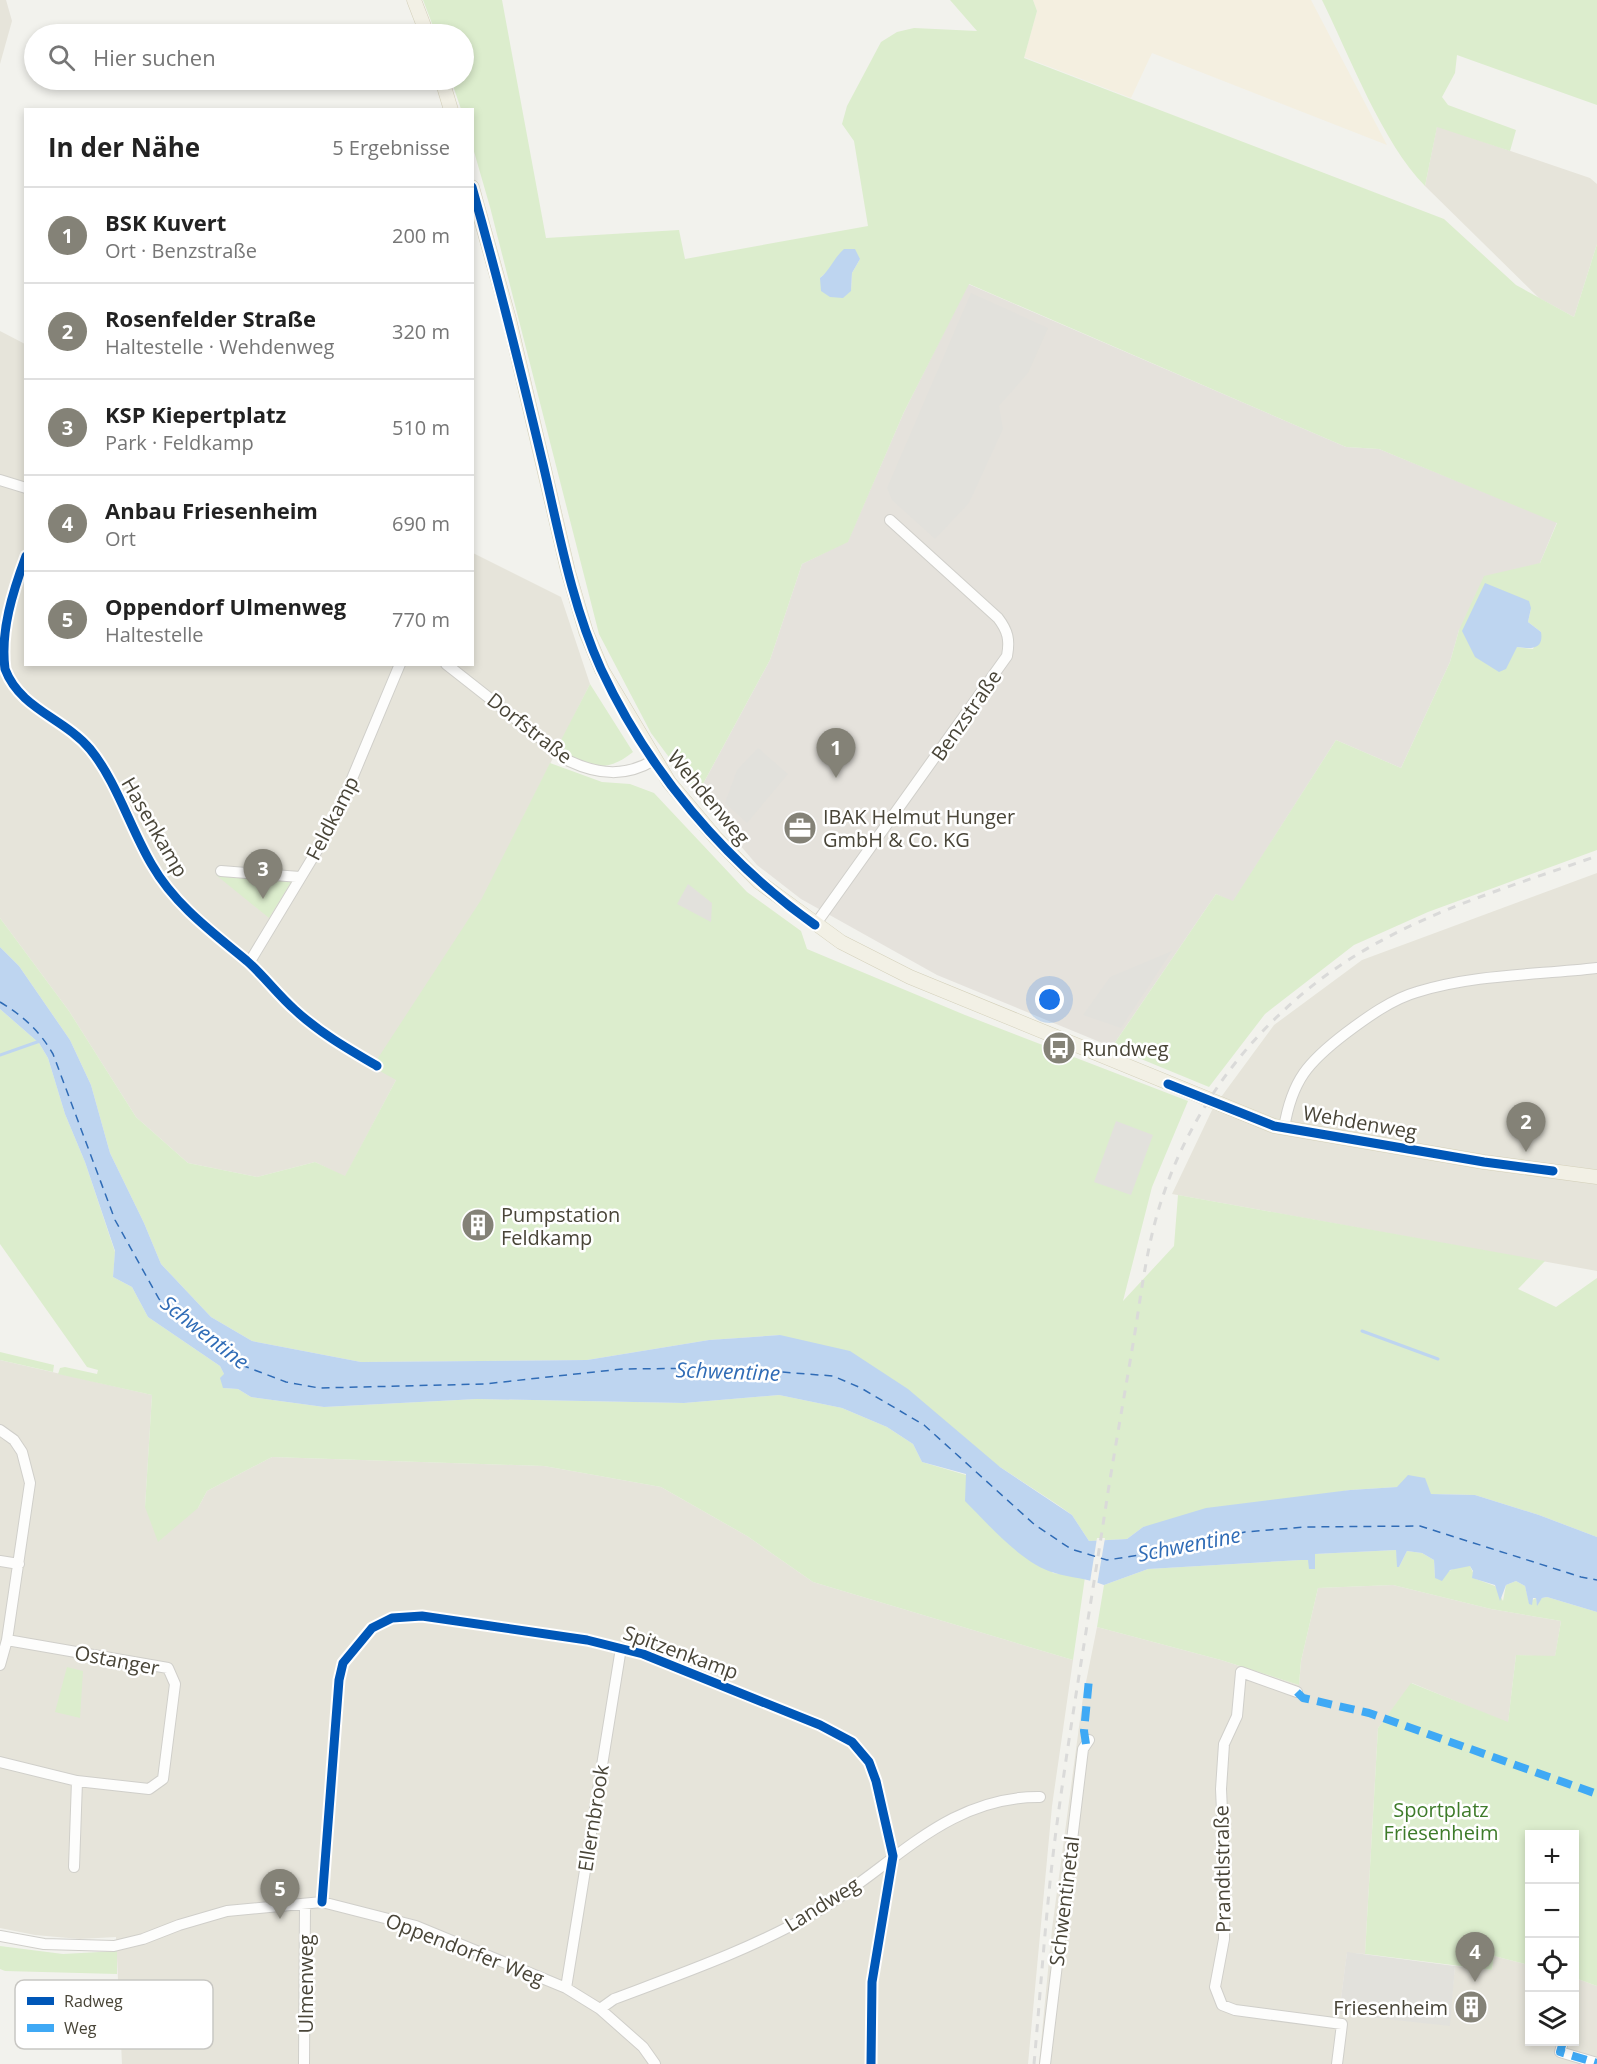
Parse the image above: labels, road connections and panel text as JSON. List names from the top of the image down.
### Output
{
  "streets": {
    "main road": ["Wehdenweg"],
    "street": [
      "Benzstraße",
      "Dorfstraße",
      "Feldkamp",
      "Hasenkamp",
      "Spitzenkamp",
      "Ostanger",
      "Ellernbrook",
      "Prandtlstraße",
      "Schwentinetal",
      "Landweg",
      "Oppendorfer Weg",
      "Ulmenweg"
    ]
  },
  "crossings": [
    ["Benzstraße", "Wehdenweg"],
    ["Dorfstraße", "Wehdenweg"],
    ["Feldkamp", "Hasenkamp"],
    ["Spitzenkamp", "Ellernbrook"],
    ["Spitzenkamp", "Landweg"],
    ["Spitzenkamp", "Oppendorfer Weg"],
    ["Ellernbrook", "Oppendorfer Weg"],
    ["Landweg", "Oppendorfer Weg"],
    ["Oppendorfer Weg", "Ulmenweg"]
  ],
  "water": ["Schwentine"],
  "parks": ["Sportplatz Friesenheim"],
  "places": {
    "office": ["IBAK Helmut Hunger GmbH & Co. KG"],
    "bus stop": ["Rundweg"],
    "building": ["Pumpstation Feldkamp", "Friesenheim"]
  },
  "legend": ["Radweg", "Weg"],
  "page": {
    "search": "Hier suchen",
    "heading": ["In der Nähe", "5 Ergebnisse"],
    "list": [
      {
        "mark": "1",
        "name": "BSK Kuvert",
        "note": "Ort · Benzstraße",
        "value": "200 m"
      },
      {
        "mark": "2",
        "name": "Rosenfelder Straße",
        "note": "Haltestelle · Wehdenweg",
        "value": "320 m"
      },
      {
        "mark": "3",
        "name": "KSP Kiepertplatz",
        "note": "Park · Feldkamp",
        "value": "510 m"
      },
      {
        "mark": "4",
        "name": "Anbau Friesenheim",
        "note": "Ort",
        "value": "690 m"
      },
      {
        "mark": "5",
        "name": "Oppendorf Ulmenweg",
        "note": "Haltestelle",
        "value": "770 m"
      }
    ],
    "pins": [
      "1",
      "3",
      "2",
      "5",
      "4"
    ],
    "map_buttons": ["+", "−"]
  }
}
